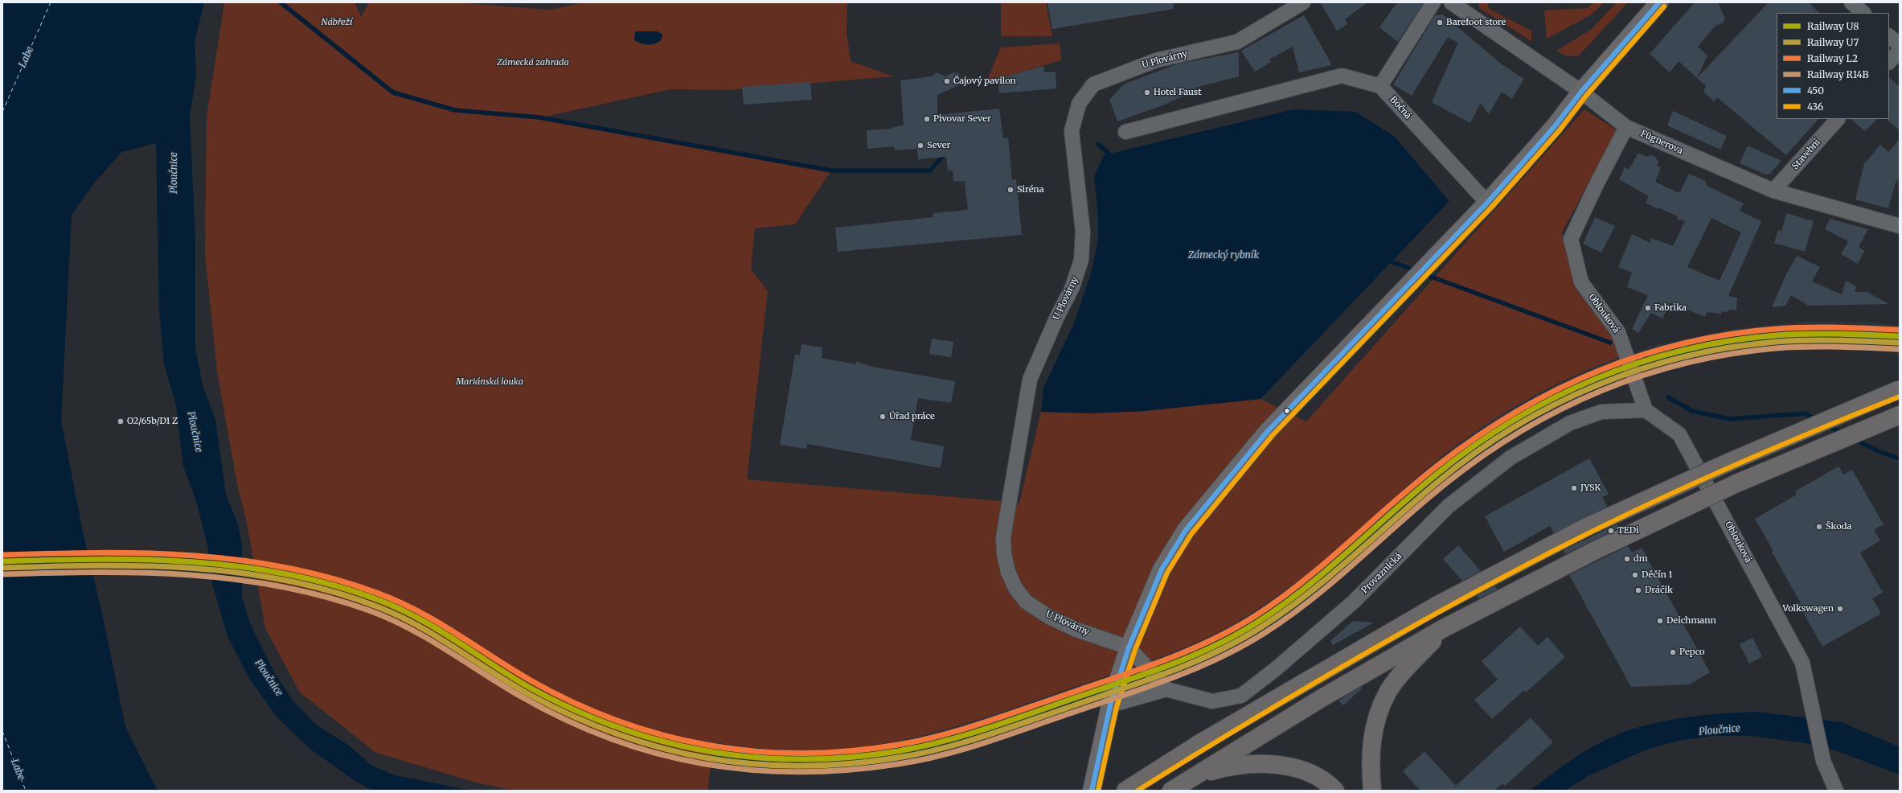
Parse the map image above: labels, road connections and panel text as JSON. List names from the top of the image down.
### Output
{
  "streets": {
    "street": [
      "U Plovárny",
      "Bočná",
      "Fügnerova",
      "Stavební",
      "Oblouková",
      "Provaznická"
    ]
  },
  "crossings": [
    ["Fügnerova", "Stavební"],
    ["Fügnerova", "Oblouková"],
    ["Oblouková", "Provaznická"]
  ],
  "water": ["Labe", "Ploučnice", "Zámecký rybník"],
  "parks": ["Nábřeží", "Zámecká zahrada", "Mariánská louka"],
  "places": [
    "Barefoot store",
    "Čajový pavilon",
    "Hotel Faust",
    "Pivovar Sever",
    "Sever",
    "Siréna",
    "Fabrika",
    "Úřad práce",
    "O2/65b/D1 Z",
    "JYSK",
    "Škoda",
    "TEDi",
    "dm",
    "Děčín 1",
    "Dráčik",
    "Volkswagen",
    "Deichmann",
    "Pepco"
  ],
  "lines": [
    "transit line 450",
    "transit line 436",
    "rail line L2",
    "rail line U8",
    "rail line U7",
    "rail line R14B"
  ],
  "legend": [
    "Railway U8",
    "Railway U7",
    "Railway L2",
    "Railway R14B",
    "450",
    "436"
  ]
}
